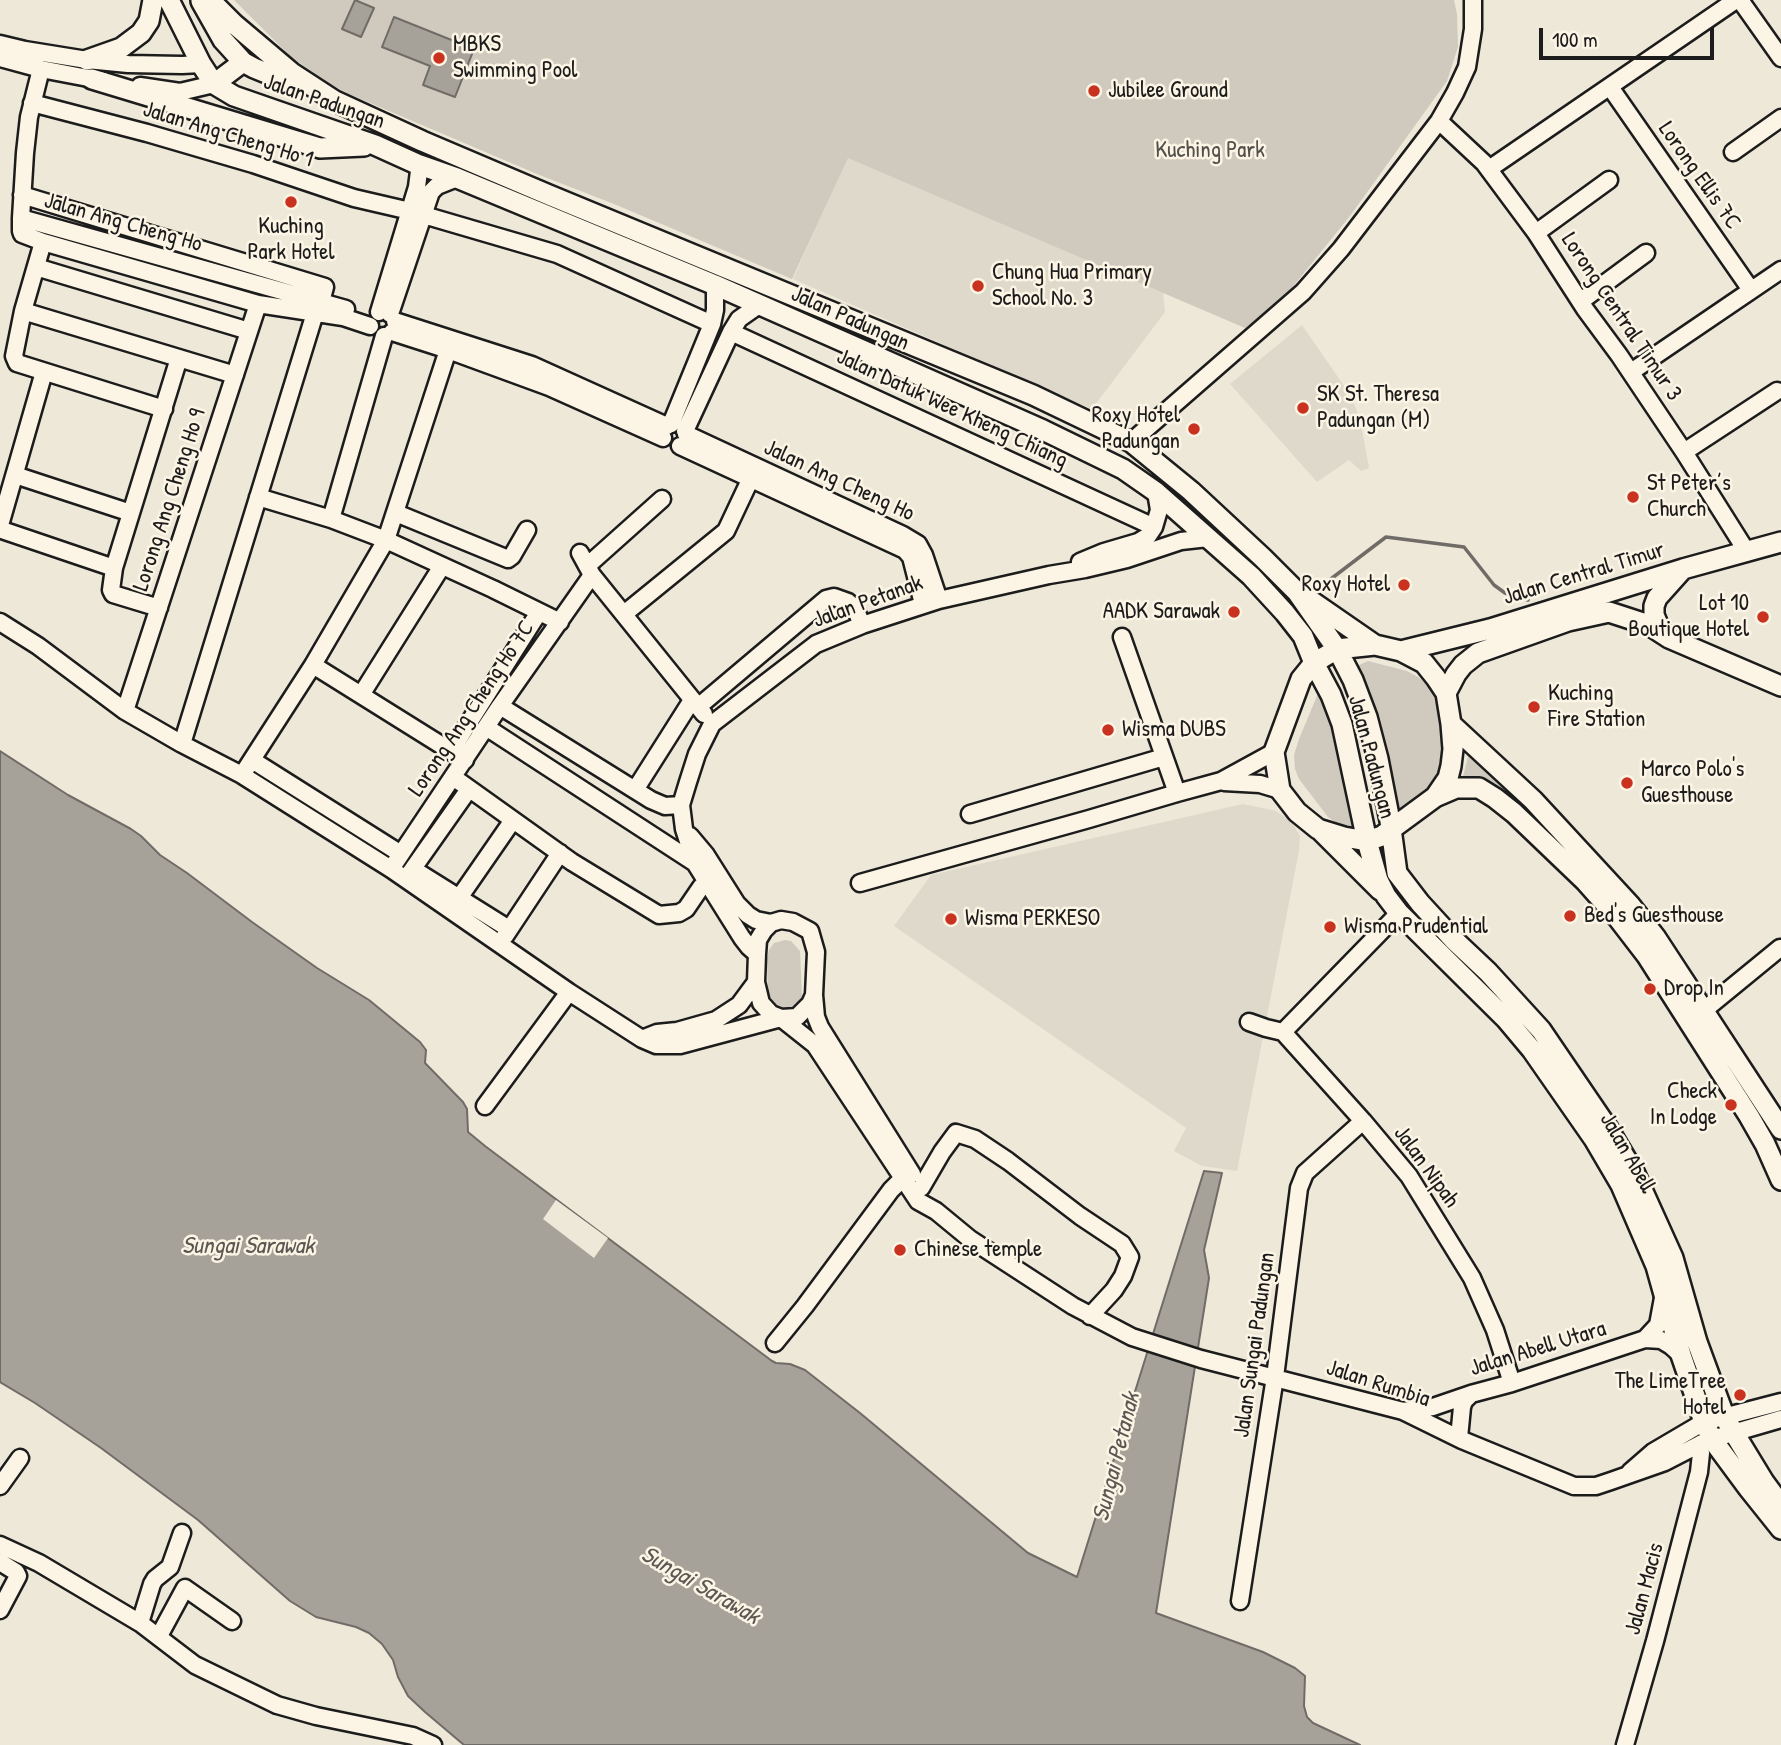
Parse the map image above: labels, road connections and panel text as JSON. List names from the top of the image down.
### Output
{
  "streets": {
    "main road": ["Jalan Padungan", "Jalan Central Timur", "Jalan Abell"],
    "street": [
      "Jalan Ang Cheng Ho 1",
      "Lorong Ellis 7C",
      "Jalan Ang Cheng Ho",
      "Lorong Central Timur 3",
      "Jalan Datuk Wee Kheng Chiang",
      "Lorong Ang Cheng Ho 9",
      "Jalan Petanak",
      "Lorong Ang Cheng Ho 7C",
      "Jalan Nipah",
      "Jalan Sungai Padungan",
      "Jalan Abell Utara",
      "Jalan Rumbia",
      "Jalan Macis"
    ]
  },
  "crossings": [
    ["Jalan Padungan", "Jalan Petanak"],
    ["Jalan Padungan", "Jalan Abell"],
    ["Jalan Ang Cheng Ho", "Lorong Ang Cheng Ho 9"],
    ["Jalan Ang Cheng Ho", "Jalan Petanak"],
    ["Lorong Central Timur 3", "Jalan Central Timur"],
    ["Jalan Datuk Wee Kheng Chiang", "Jalan Petanak"],
    ["Jalan Abell", "Jalan Macis"],
    ["Jalan Nipah", "Jalan Sungai Padungan"],
    ["Jalan Nipah", "Jalan Abell Utara"],
    ["Jalan Sungai Padungan", "Jalan Rumbia"],
    ["Jalan Abell Utara", "Jalan Rumbia"]
  ],
  "water": ["Sungai Sarawak", "Sungai Petanak"],
  "parks": ["Kuching Park"],
  "places": [
    "MBKS Swimming Pool",
    "Jubilee Ground",
    "Kuching Park Hotel",
    "Chung Hua Primary School No. 3",
    "SK St. Theresa Padungan (M)",
    "Roxy Hotel Padungan",
    "St Peter’s Church",
    "Roxy Hotel",
    "AADK Sarawak",
    "Lot 10 Boutique Hotel",
    "Kuching Fire Station",
    "Wisma DUBS",
    "Marco Polo's Guesthouse",
    "Bed's Guesthouse",
    "Wisma PERKESO",
    "Wisma Prudential",
    "Drop In",
    "Check In Lodge",
    "Chinese temple",
    "The LimeTree Hotel"
  ],
  "scale_bar": "100 m"
}
